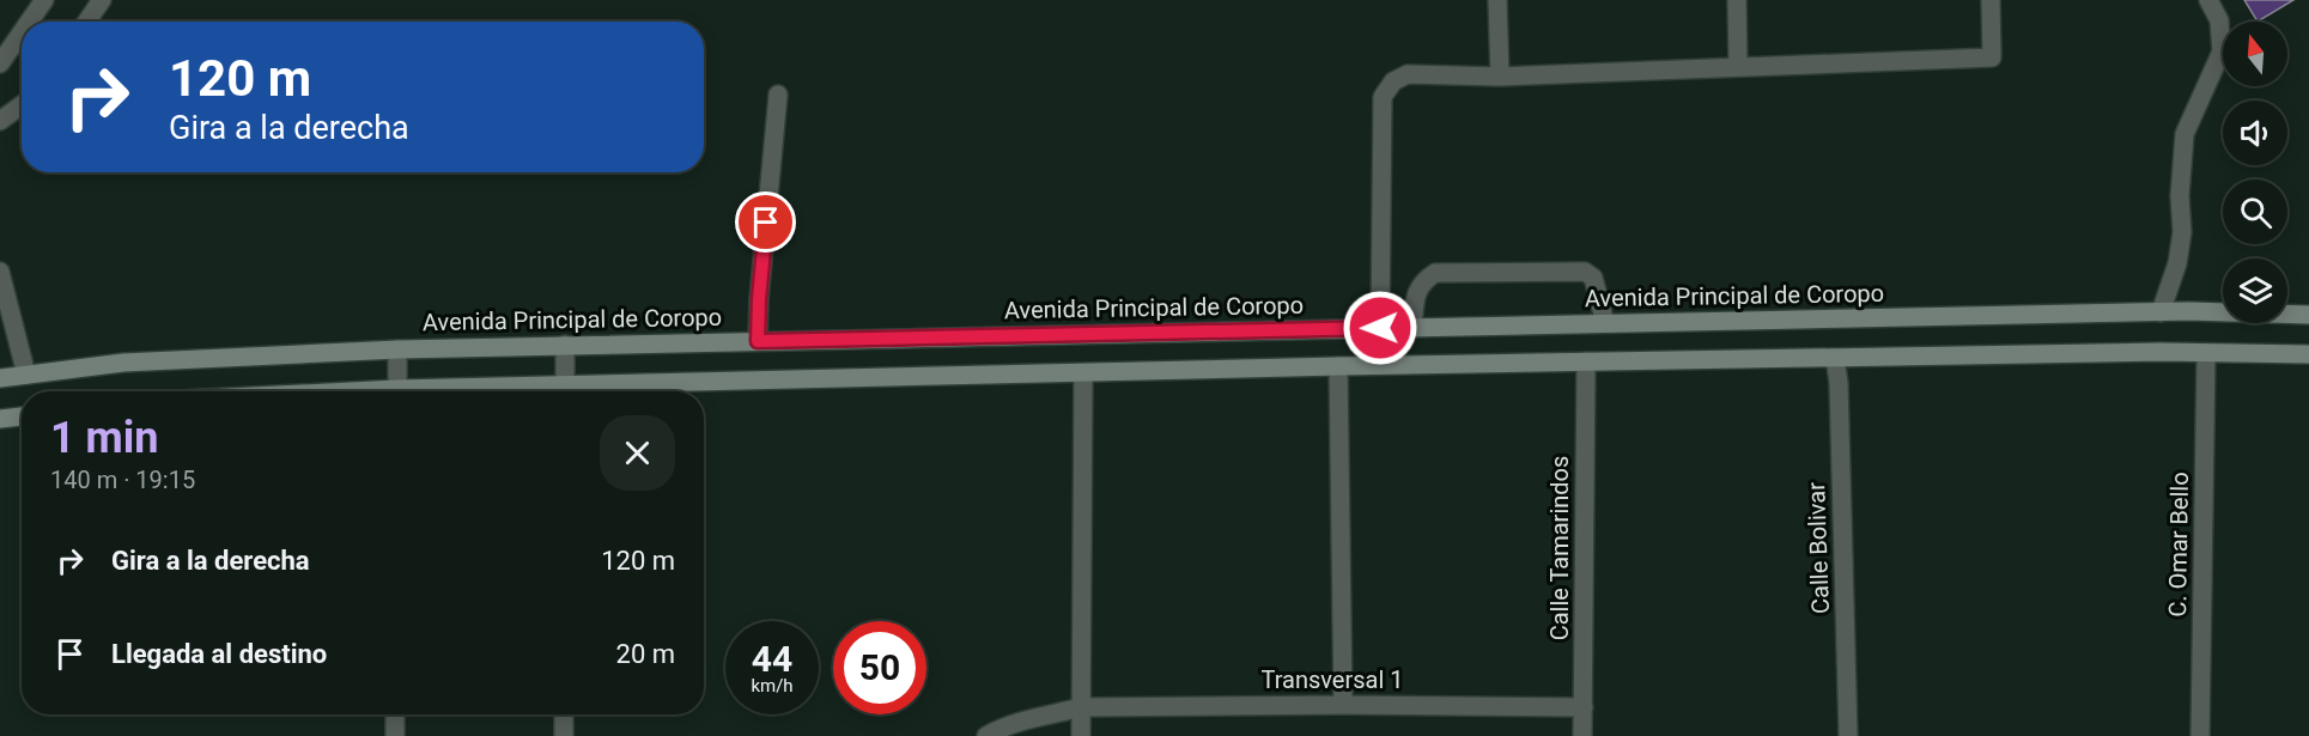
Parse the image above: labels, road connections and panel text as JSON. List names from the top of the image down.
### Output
{
  "streets": {
    "main road": ["Avenida Principal de Coropo"],
    "street": [
      "C. Omar Bello",
      "Calle Tamarindos",
      "Calle Bolivar",
      "Transversal 1"
    ]
  },
  "crossings": [
    ["Calle Tamarindos", "Transversal 1"]
  ],
  "north": "top",
  "page": {
    "turn": ["120 m", "Gira a la derecha"],
    "heading": ["1 min", "140 m · 19:15"],
    "list": [
      {
        "name": "Gira a la derecha",
        "value": "120 m"
      },
      {
        "name": "Llegada al destino",
        "value": "20 m"
      }
    ],
    "speed": "44 km/h",
    "limit": "50"
  }
}
